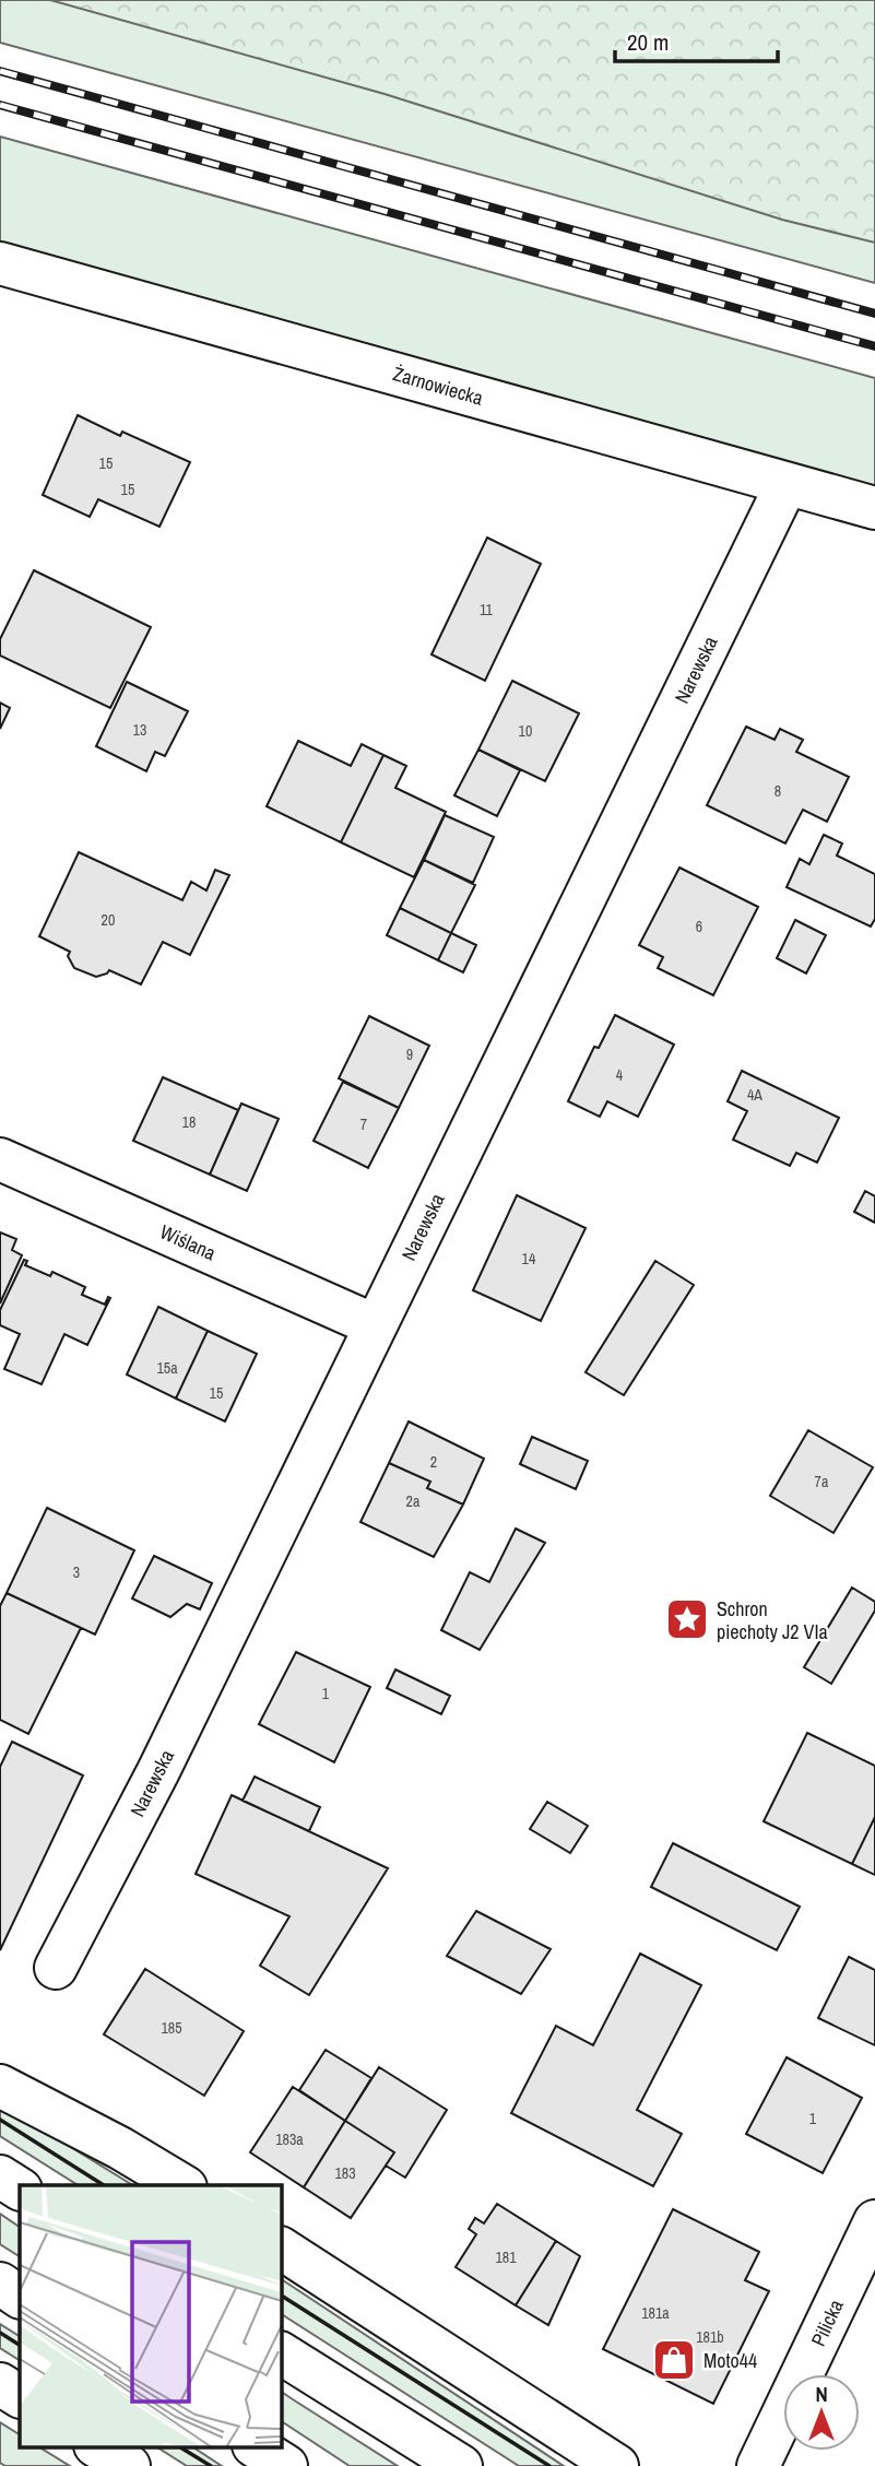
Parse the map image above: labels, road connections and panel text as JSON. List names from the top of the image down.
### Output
{
  "streets": {
    "street": [
      "Żarnowiecka",
      "Narewska",
      "Wiślana",
      "Pilicka"
    ]
  },
  "crossings": [
    ["Żarnowiecka", "Narewska"],
    ["Narewska", "Wiślana"]
  ],
  "places": {
    "place": ["Schron piechoty J2 VIa"],
    "shop": ["Moto44"]
  },
  "house_numbers": [
    "15",
    "15",
    "11",
    "13",
    "10",
    "8",
    "20",
    "6",
    "9",
    "4",
    "4A",
    "18",
    "7",
    "14",
    "15a",
    "15",
    "2",
    "7a",
    "2a",
    "3",
    "1",
    "185",
    "1",
    "183a",
    "183",
    "181",
    "181a",
    "181b"
  ],
  "scale_bar": "20 m",
  "north": "top"
}
